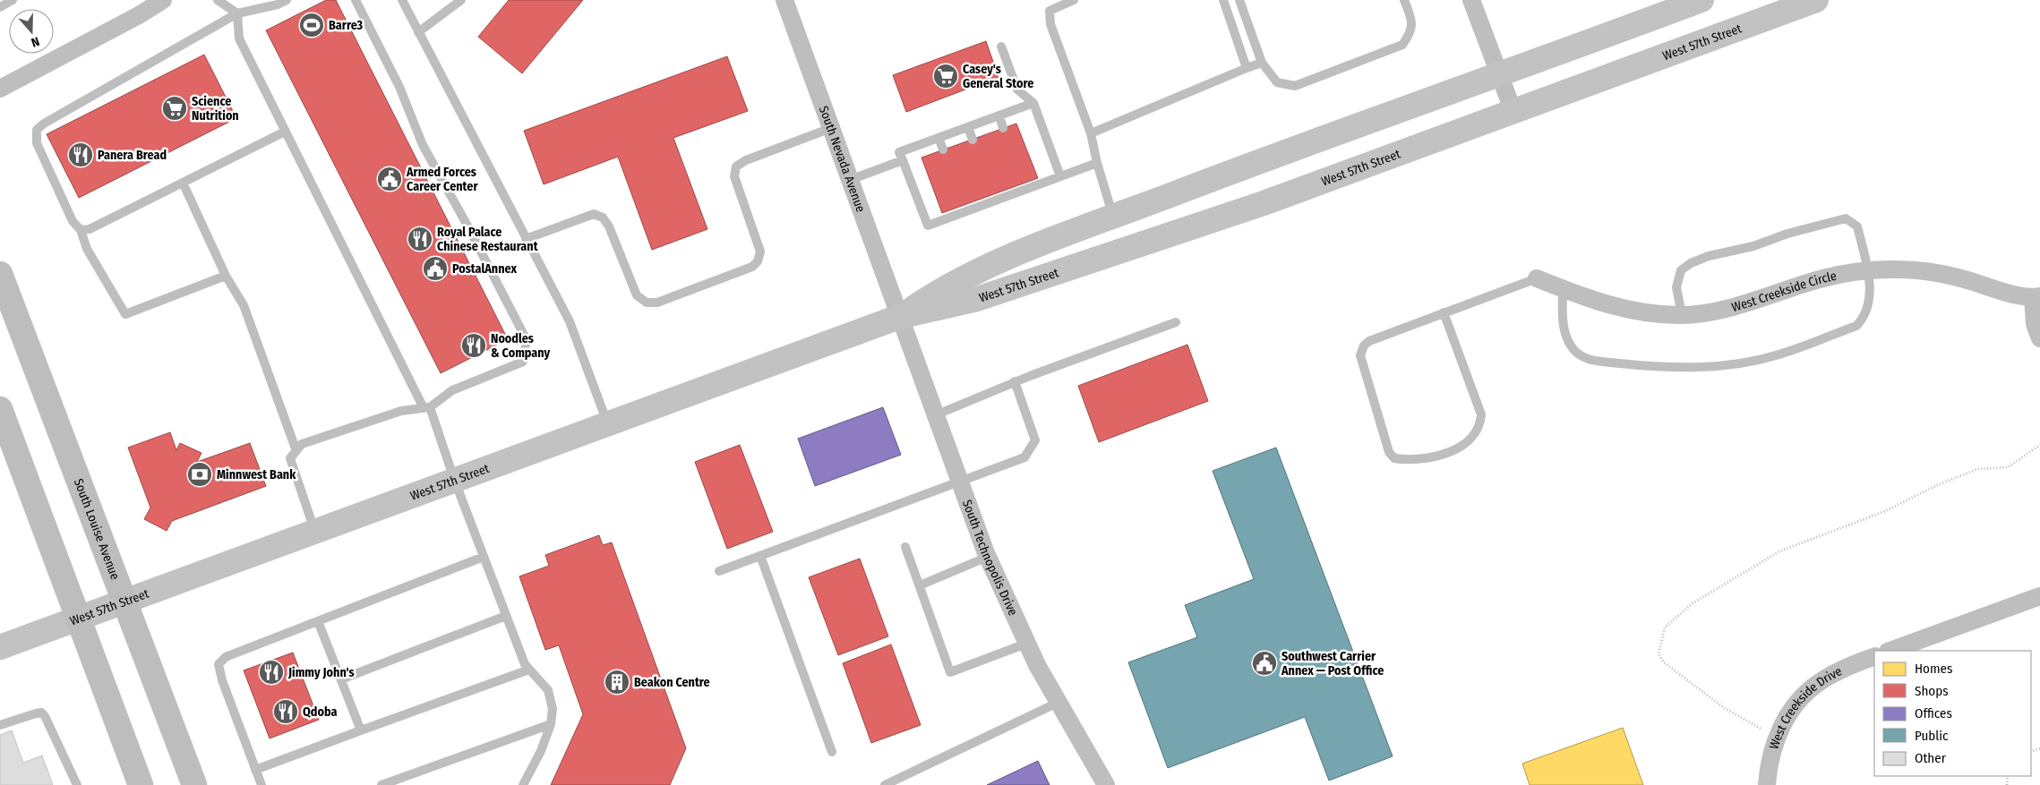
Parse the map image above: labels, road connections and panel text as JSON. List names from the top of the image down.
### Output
{
  "streets": {
    "main road": ["West 57th Street", "South Louise Avenue"],
    "street": [
      "South Nevada Avenue",
      "West Creekside Circle",
      "South Technopolis Drive",
      "West Creekside Drive"
    ]
  },
  "crossings": [
    ["West 57th Street", "South Nevada Avenue"],
    ["West 57th Street", "South Louise Avenue"],
    ["West 57th Street", "South Technopolis Drive"],
    ["South Nevada Avenue", "South Technopolis Drive"]
  ],
  "places": {
    "sports": ["Barre3"],
    "supermarket": ["Casey's General Store", "Science Nutrition"],
    "restaurant": [
      "Panera Bread",
      "Royal Palace Chinese Restaurant",
      "Noodles & Company",
      "Jimmy John's",
      "Qdoba"
    ],
    "public building": ["Armed Forces Career Center", "PostalAnnex", "Southwest Carrier Annex — Post Office"],
    "bank": ["Minnwest Bank"],
    "building": ["Beakon Centre"]
  },
  "legend": [
    "Homes",
    "Shops",
    "Offices",
    "Public",
    "Other"
  ],
  "north": "bottom"
}
